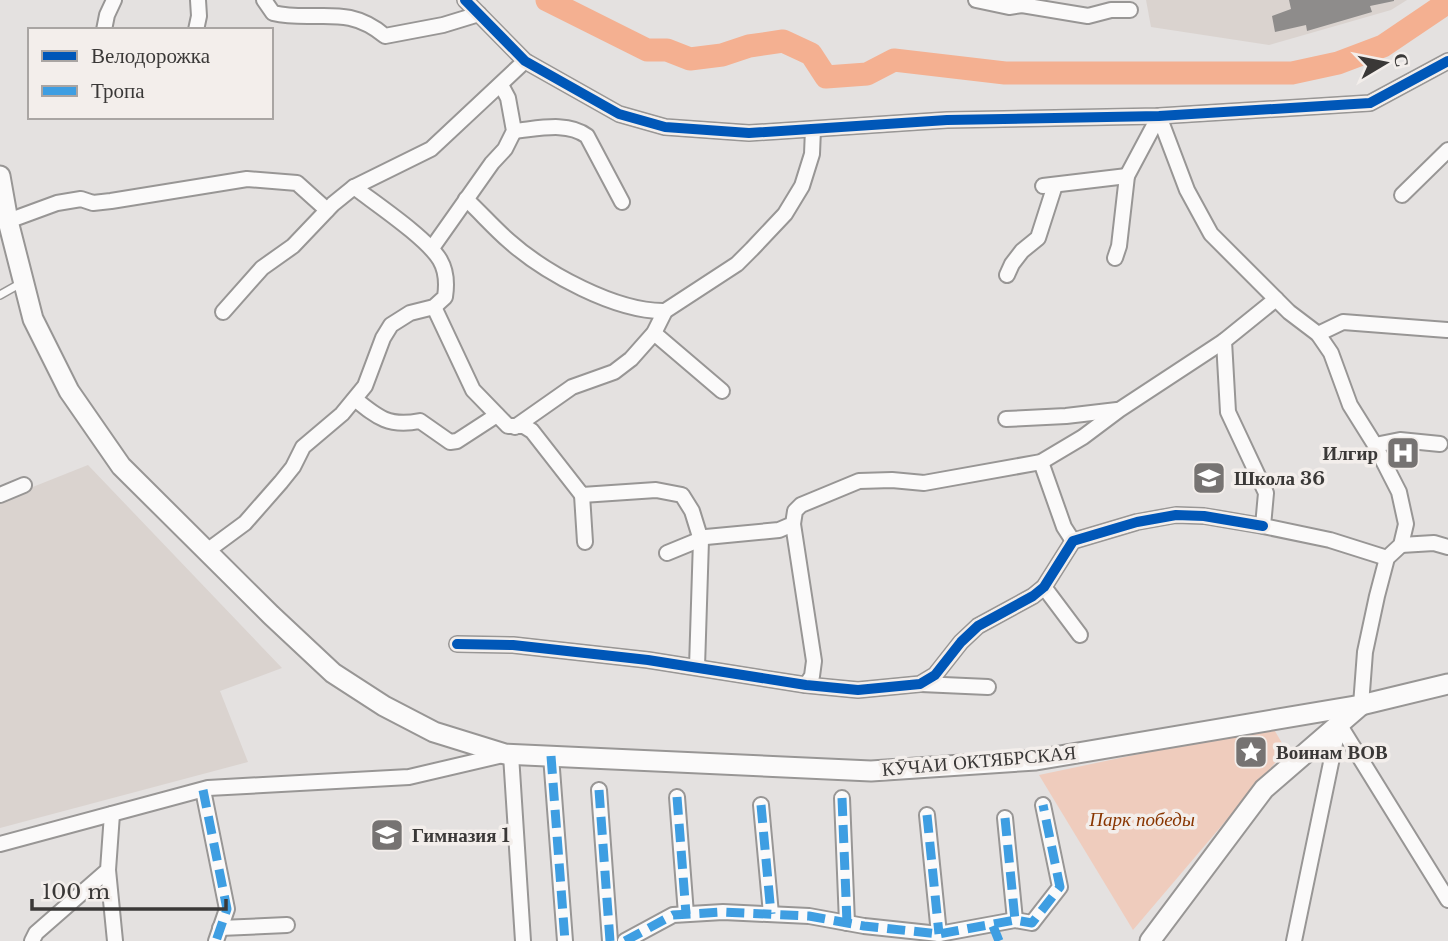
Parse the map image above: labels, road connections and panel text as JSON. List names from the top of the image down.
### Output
{
  "streets": {
    "main road": ["КӮЧАИ ОКТЯБРСКАЯ"]
  },
  "parks": ["Парк победы"],
  "places": {
    "hospital": ["Илгир"],
    "school or university": ["Школа 36", "Гимназия 1"],
    "place": ["Воинам ВОВ"]
  },
  "legend": ["Велодорожка", "Тропа"],
  "scale_bar": "100 m",
  "north": "right"
}
